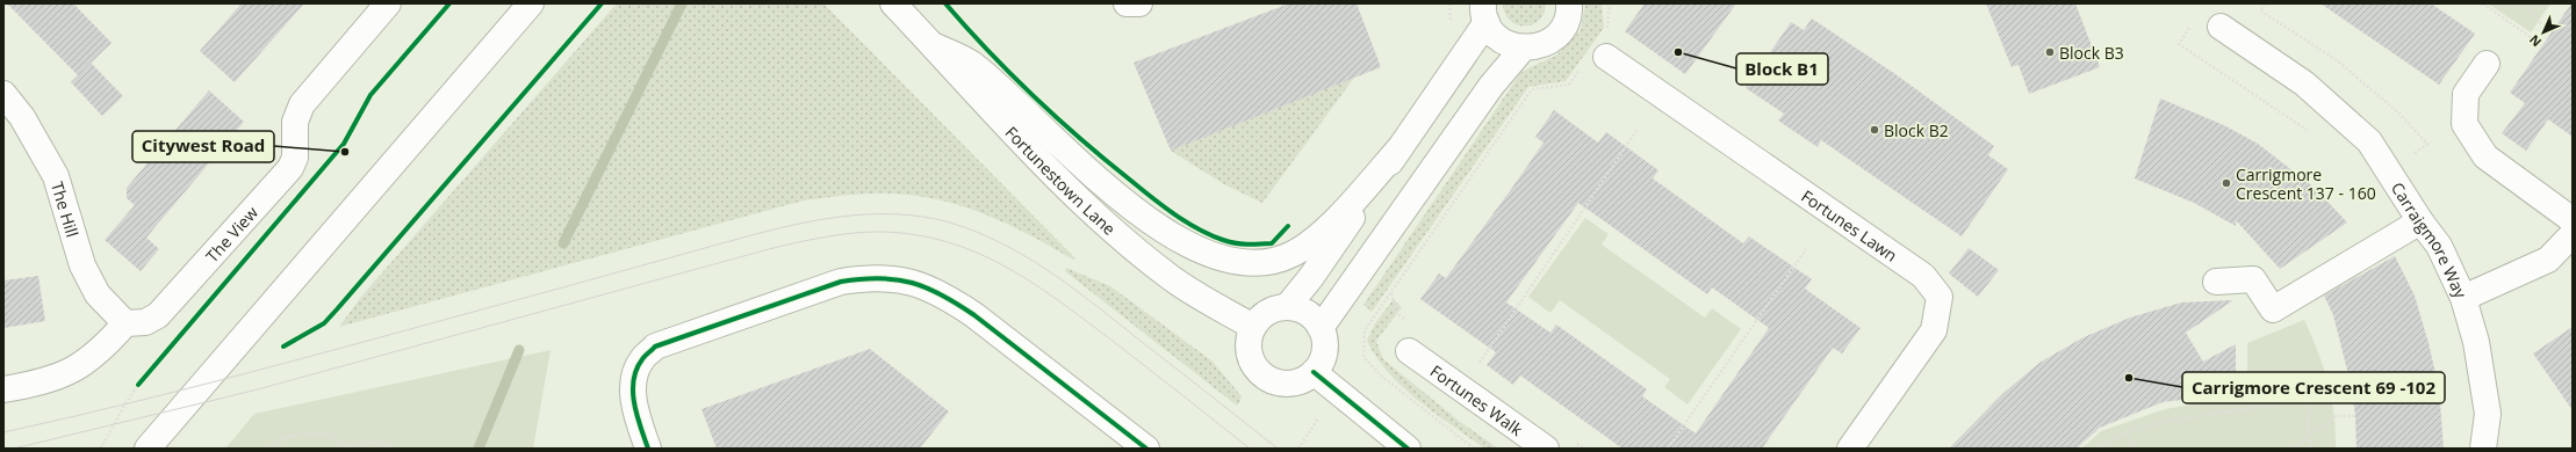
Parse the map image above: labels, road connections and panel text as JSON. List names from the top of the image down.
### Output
{
  "streets": {
    "street": [
      "Fortunestown Lane",
      "The Hill",
      "Fortunes Lawn",
      "The View",
      "Carraigmore Way",
      "Fortunes Walk"
    ]
  },
  "crossings": [
    ["The Hill", "The View"]
  ],
  "places": [
    "Block B1",
    "Block B3",
    "Block B2",
    "Citywest Road",
    "Carrigmore Crescent 137 - 160",
    "Carrigmore Crescent 69 -102"
  ],
  "north": "bottom left"
}
